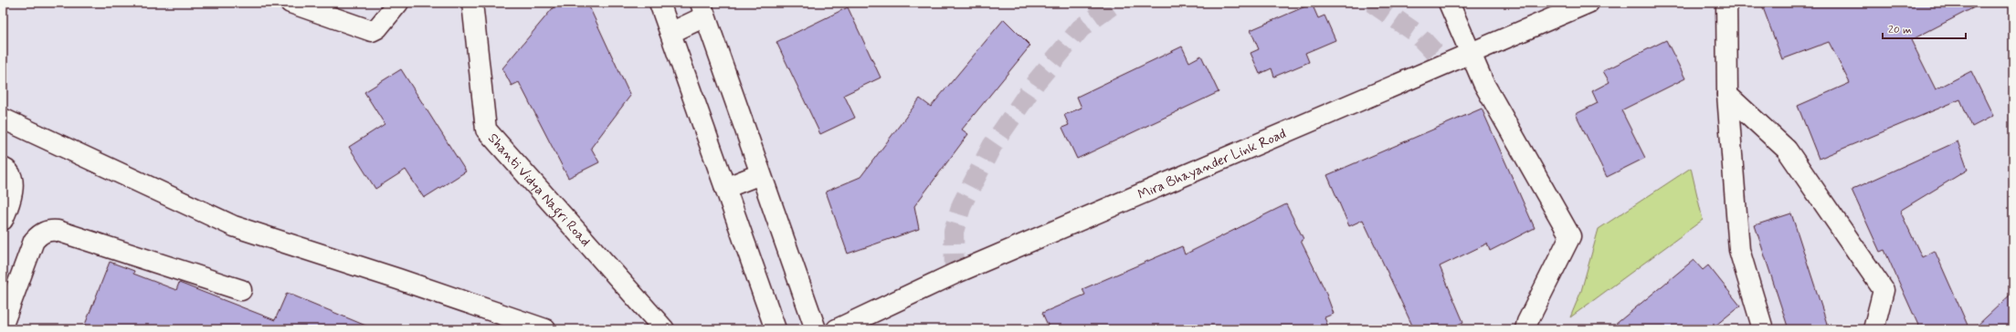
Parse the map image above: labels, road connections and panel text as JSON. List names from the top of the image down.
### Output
{
  "streets": {
    "street": ["Mira Bhayander Link Road", "Shanti Vidya Nagri Road"]
  },
  "scale_bar": "20 m"
}
